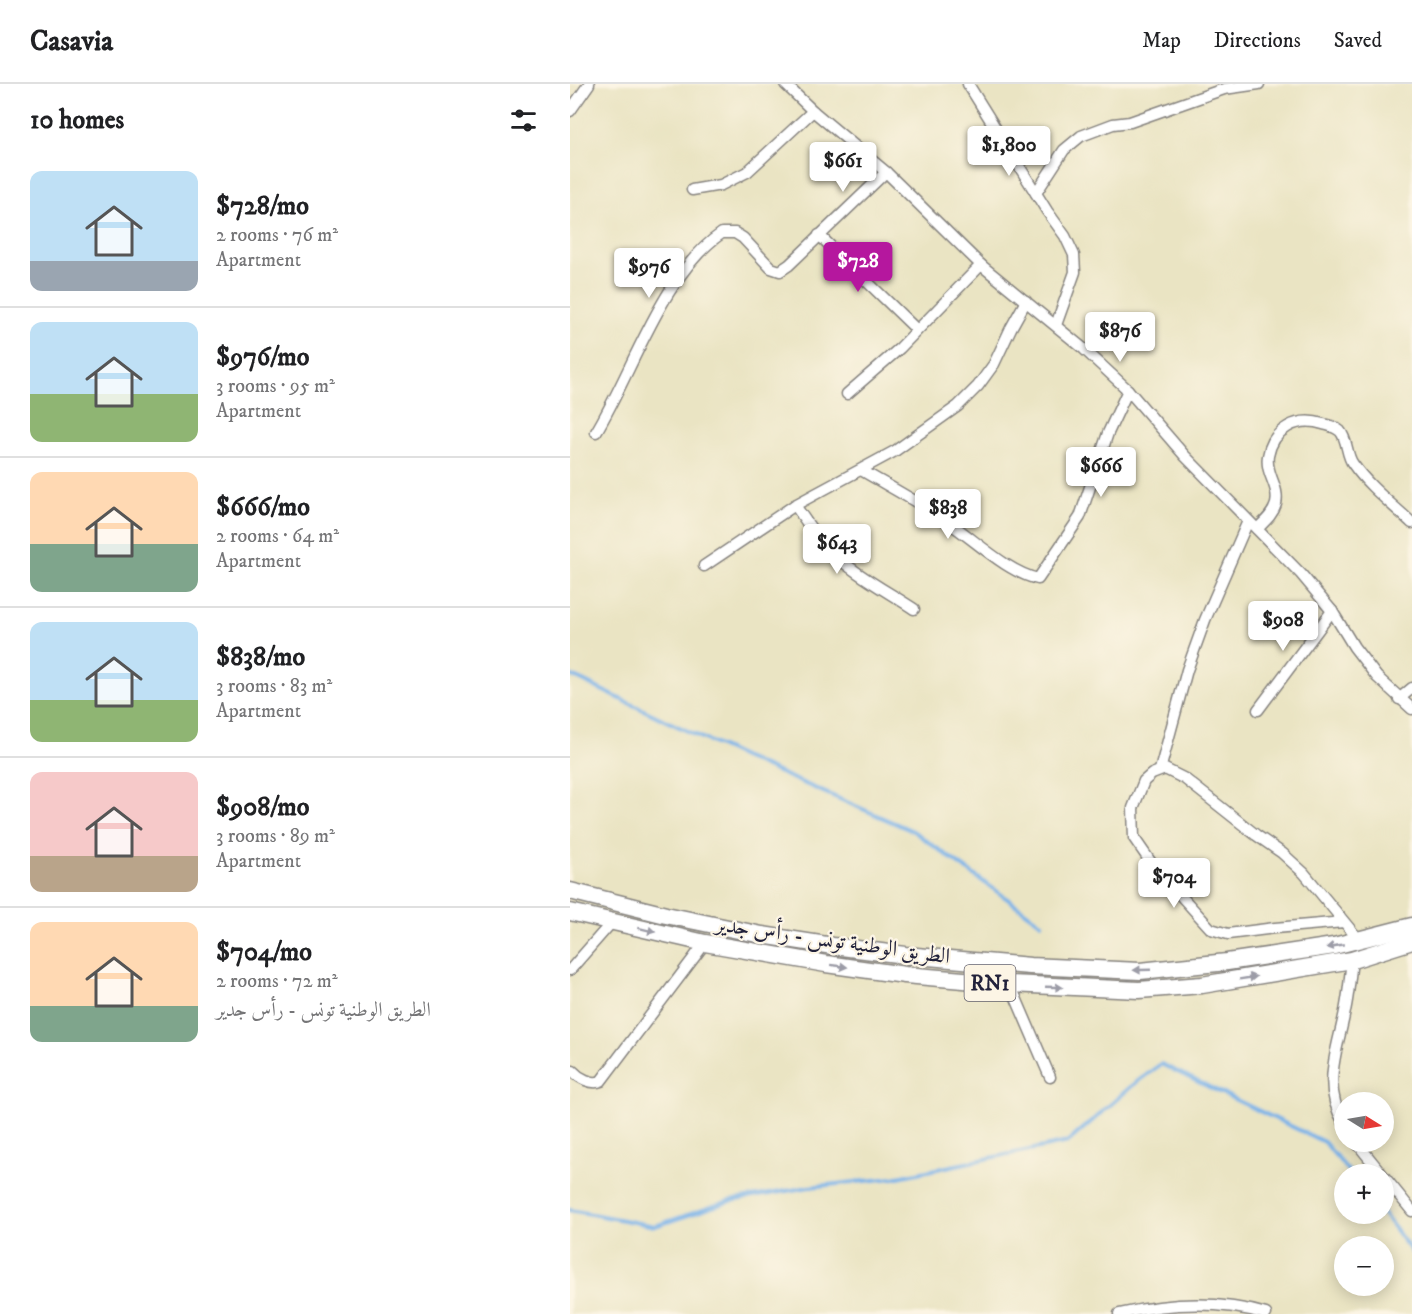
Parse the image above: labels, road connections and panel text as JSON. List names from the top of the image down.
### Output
{
  "streets": {
    "main road": ["الطريق الوطنية تونس - رأس جدير", "RN1"]
  },
  "north": "right",
  "page": {
    "header": "Casavia",
    "nav": ["Map", "Directions", "Saved"],
    "heading": "10 homes",
    "price": [
      "$1,800",
      "$661",
      "$728",
      "$976",
      "$876",
      "$666",
      "$838",
      "$643",
      "$908",
      "$704"
    ],
    "list": [
      {
        "name": "$728/mo",
        "note": "2 rooms · 76 m² · Apartment"
      },
      {
        "name": "$976/mo",
        "note": "3 rooms · 95 m² · Apartment"
      },
      {
        "name": "$666/mo",
        "note": "2 rooms · 64 m² · Apartment"
      },
      {
        "name": "$838/mo",
        "note": "3 rooms · 83 m² · Apartment"
      },
      {
        "name": "$908/mo",
        "note": "3 rooms · 89 m² · Apartment"
      },
      {
        "name": "$704/mo",
        "note": "2 rooms · 72 m² · الطريق الوطنية تونس - رأس جدير"
      }
    ],
    "map_buttons": ["+", "−"]
  }
}
